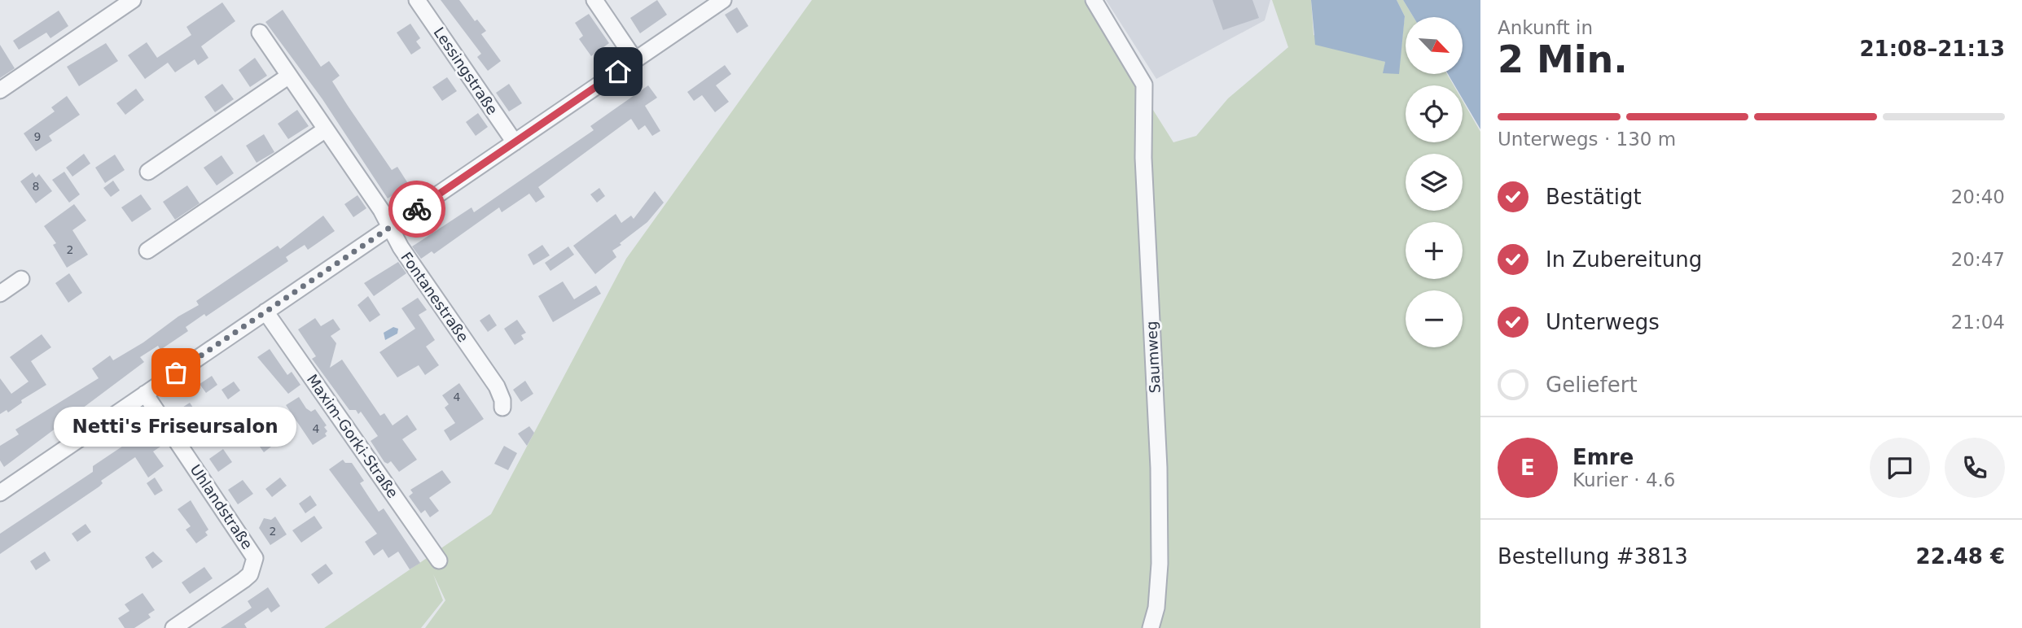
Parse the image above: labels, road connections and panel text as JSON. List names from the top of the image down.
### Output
{
  "streets": {
    "street": [
      "Lessingstraße",
      "Fontanestraße",
      "Saumweg",
      "Maxim-Gorki-Straße",
      "Uhlandstraße"
    ]
  },
  "places": ["Netti's Friseursalon"],
  "house_numbers": [
    "9",
    "8",
    "2",
    "4",
    "4",
    "2"
  ],
  "north": "bottom right",
  "page": {
    "heading": ["2 Min.", "Ankunft in", "21:08–21:13"],
    "panel": [
      "Emre",
      "Kurier · 4.6",
      "Bestellung #3813",
      "22.48 €"
    ],
    "map_buttons": ["+", "−"],
    "bar": "Unterwegs · 130 m",
    "list": [
      ["Bestätigt", "20:40"],
      ["In Zubereitung", "20:47"],
      ["Unterwegs", "21:04"],
      "Geliefert"
    ],
    "bubble": "Netti's Friseursalon",
    "round": "E"
  }
}
